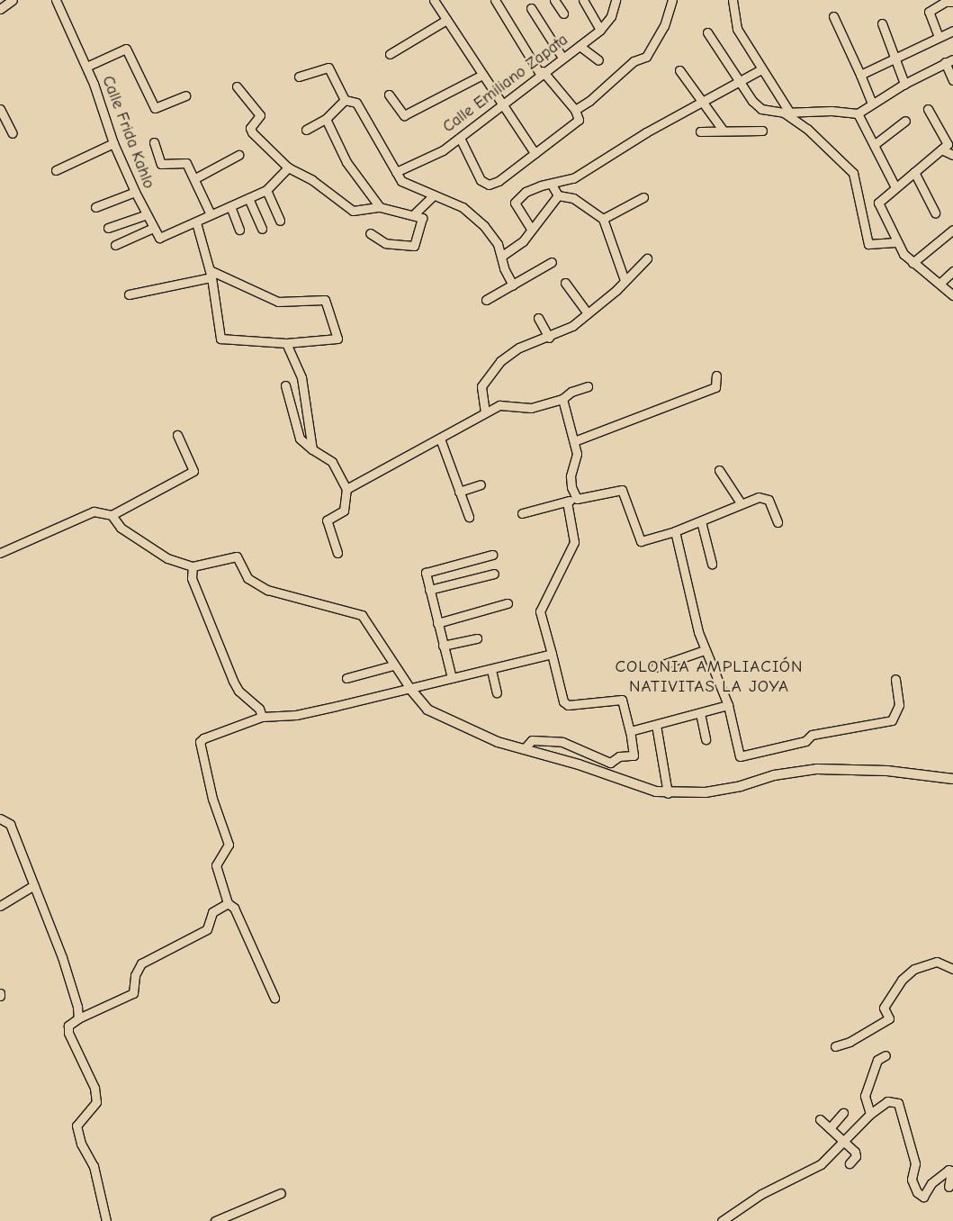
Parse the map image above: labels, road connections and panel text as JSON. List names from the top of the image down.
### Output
{
  "streets": {
    "street": ["Calle Emiliano Zapata", "Calle Frida Kahlo"]
  },
  "districts": ["COLONIA AMPLIACIÓN NATIVITAS LA JOYA"]
}
